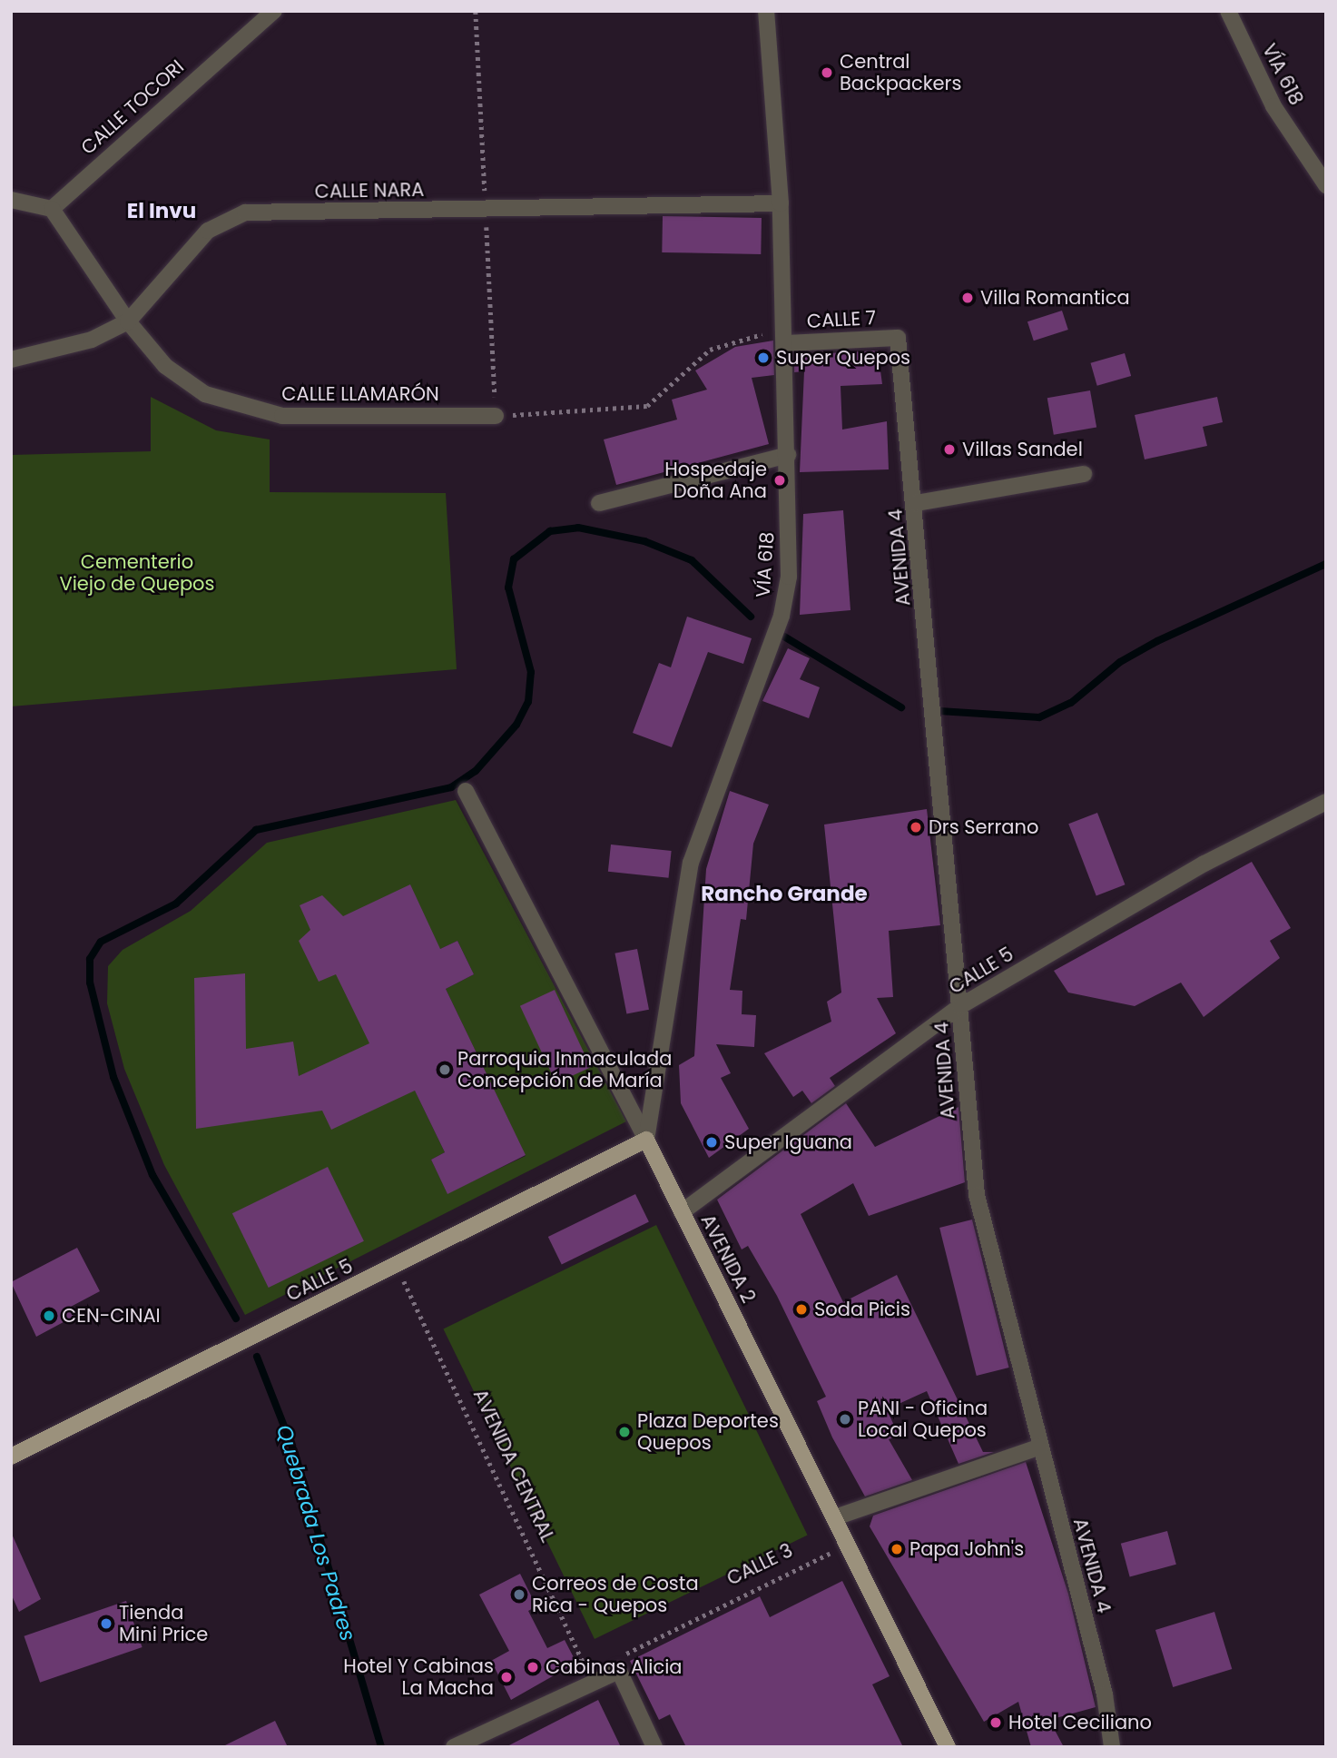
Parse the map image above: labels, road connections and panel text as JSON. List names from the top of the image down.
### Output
{
  "streets": {
    "main road": ["CALLE 5", "AVENIDA 2"],
    "street": [
      "VÍA 618",
      "CALLE TOCORI",
      "CALLE NARA",
      "CALLE 7",
      "CALLE LLAMARÓN",
      "AVENIDA 4"
    ],
    "path": ["AVENIDA CENTRAL", "CALLE 3"]
  },
  "crossings": [
    ["VÍA 618", "CALLE NARA"],
    ["VÍA 618", "CALLE 7"],
    ["VÍA 618", "CALLE 5"],
    ["VÍA 618", "AVENIDA 2"],
    ["CALLE TOCORI", "CALLE LLAMARÓN"],
    ["CALLE NARA", "CALLE LLAMARÓN"],
    ["CALLE 7", "AVENIDA 4"],
    ["AVENIDA 4", "CALLE 5"],
    ["CALLE 5", "AVENIDA 2"],
    ["CALLE 5", "AVENIDA CENTRAL"],
    ["AVENIDA 2", "CALLE 3"]
  ],
  "districts": ["El Invu", "Rancho Grande"],
  "water": ["Quebrada Los Padres"],
  "parks": ["Cementerio Viejo de Quepos"],
  "places": [
    "Central Backpackers",
    "Villa Romantica",
    "Super Quepos",
    "Villas Sandel",
    "Hospedaje Doña Ana",
    "Drs Serrano",
    "Parroquia Inmaculada Concepción de María",
    "Super Iguana",
    "Soda Picis",
    "CEN-CINAI",
    "PANI - Oficina Local Quepos",
    "Plaza Deportes Quepos",
    "Papa John's",
    "Correos de Costa Rica - Quepos",
    "Tienda Mini Price",
    "Cabinas Alicia",
    "Hotel Y Cabinas La Macha",
    "Hotel Ceciliano"
  ]
}
